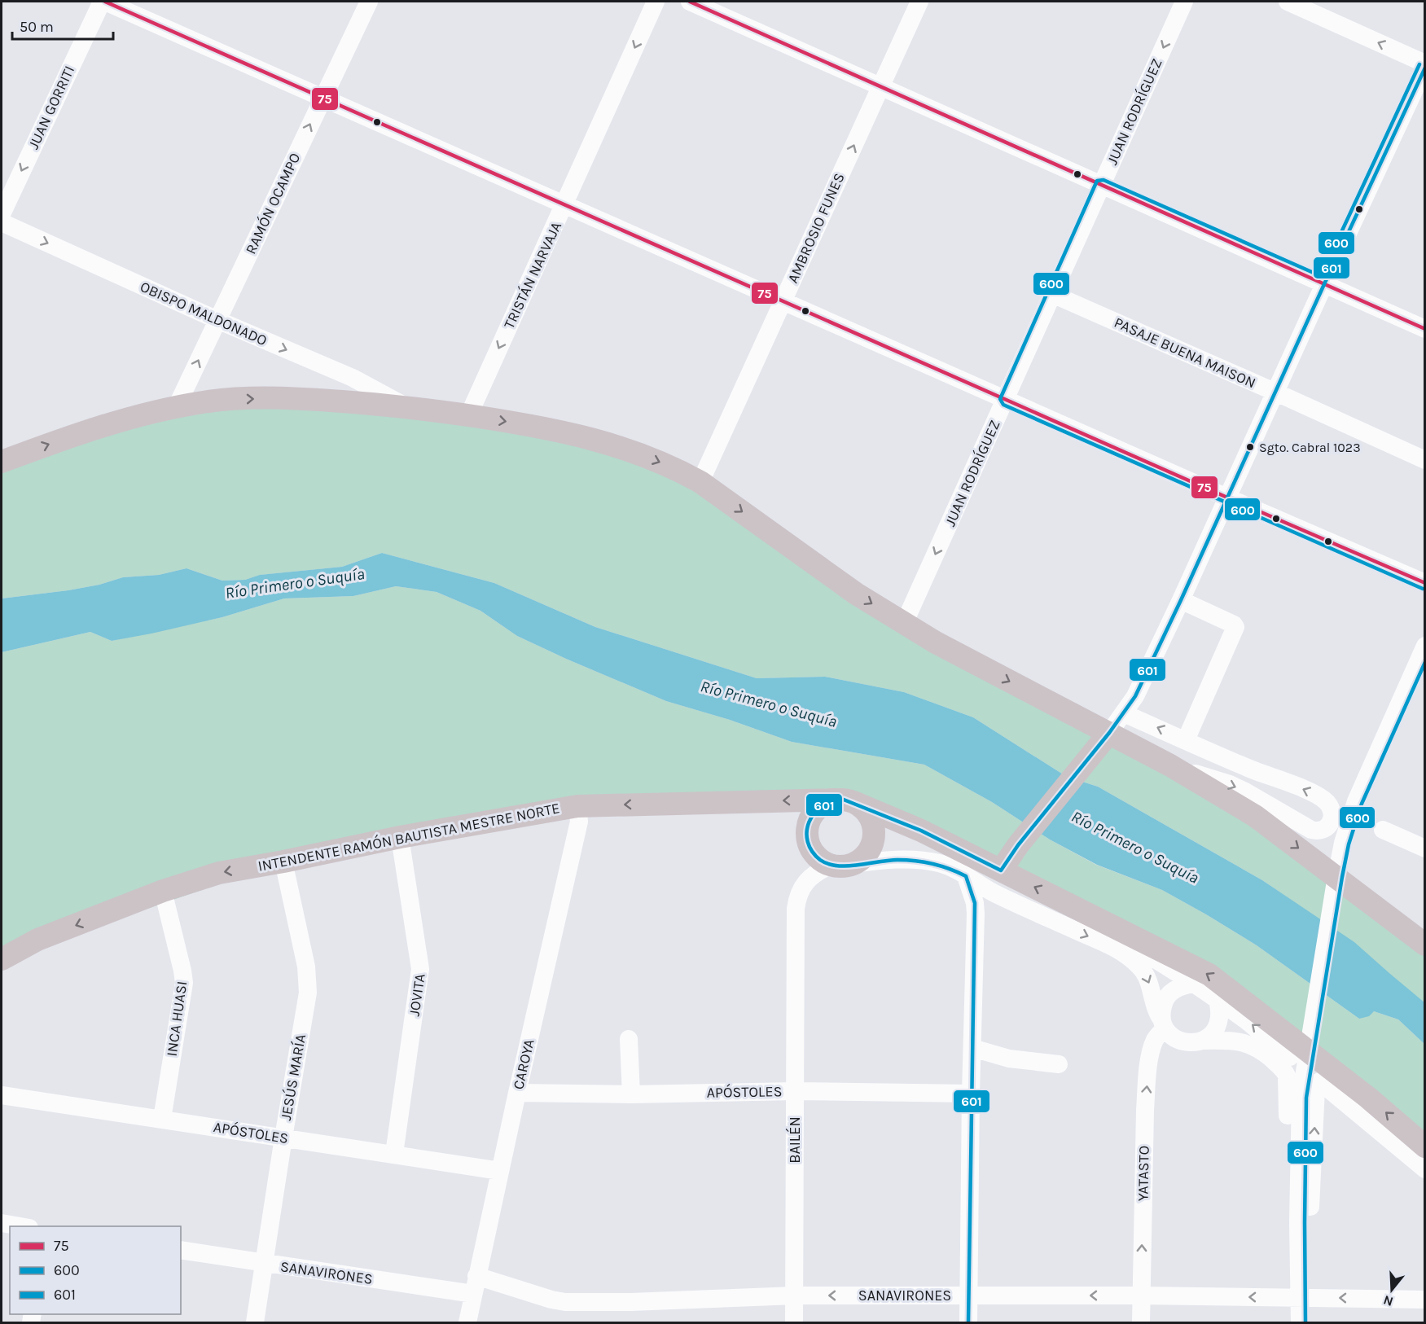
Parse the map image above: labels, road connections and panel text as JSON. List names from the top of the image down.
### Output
{
  "streets": {
    "main road": ["INTENDENTE RAMÓN BAUTISTA MESTRE NORTE"],
    "street": [
      "JUAN GORRITI",
      "JUAN RODRÍGUEZ",
      "RAMÓN OCAMPO",
      "AMBROSIO FUNES",
      "TRISTÁN NARVAJA",
      "OBISPO MALDONADO",
      "PASAJE BUENA MAISON",
      "JOVITA",
      "INCA HUASI",
      "CAROYA",
      "JESÚS MARÍA",
      "APÓSTOLES",
      "BAILÉN",
      "YATASTO",
      "SANAVIRONES"
    ]
  },
  "crossings": [
    ["JUAN RODRÍGUEZ", "PASAJE BUENA MAISON"],
    ["RAMÓN OCAMPO", "OBISPO MALDONADO"],
    ["INTENDENTE RAMÓN BAUTISTA MESTRE NORTE", "JOVITA"],
    ["INTENDENTE RAMÓN BAUTISTA MESTRE NORTE", "INCA HUASI"],
    ["INTENDENTE RAMÓN BAUTISTA MESTRE NORTE", "CAROYA"],
    ["INTENDENTE RAMÓN BAUTISTA MESTRE NORTE", "JESÚS MARÍA"],
    ["JOVITA", "APÓSTOLES"],
    ["INCA HUASI", "APÓSTOLES"],
    ["CAROYA", "APÓSTOLES"],
    ["CAROYA", "SANAVIRONES"],
    ["JESÚS MARÍA", "APÓSTOLES"],
    ["JESÚS MARÍA", "SANAVIRONES"],
    ["APÓSTOLES", "BAILÉN"],
    ["BAILÉN", "SANAVIRONES"],
    ["YATASTO", "SANAVIRONES"]
  ],
  "one_way": [
    "JUAN GORRITI",
    "JUAN RODRÍGUEZ",
    "RAMÓN OCAMPO",
    "AMBROSIO FUNES",
    "TRISTÁN NARVAJA",
    "OBISPO MALDONADO",
    "INTENDENTE RAMÓN BAUTISTA MESTRE NORTE",
    "SANAVIRONES"
  ],
  "water": ["Río Primero o Suquía"],
  "places": ["Sgto. Cabral 1023"],
  "lines": ["transit line 75", "transit line 600", "transit line 601"],
  "legend": ["75", "600", "601"],
  "scale_bar": "50 m",
  "north": "bottom"
}
